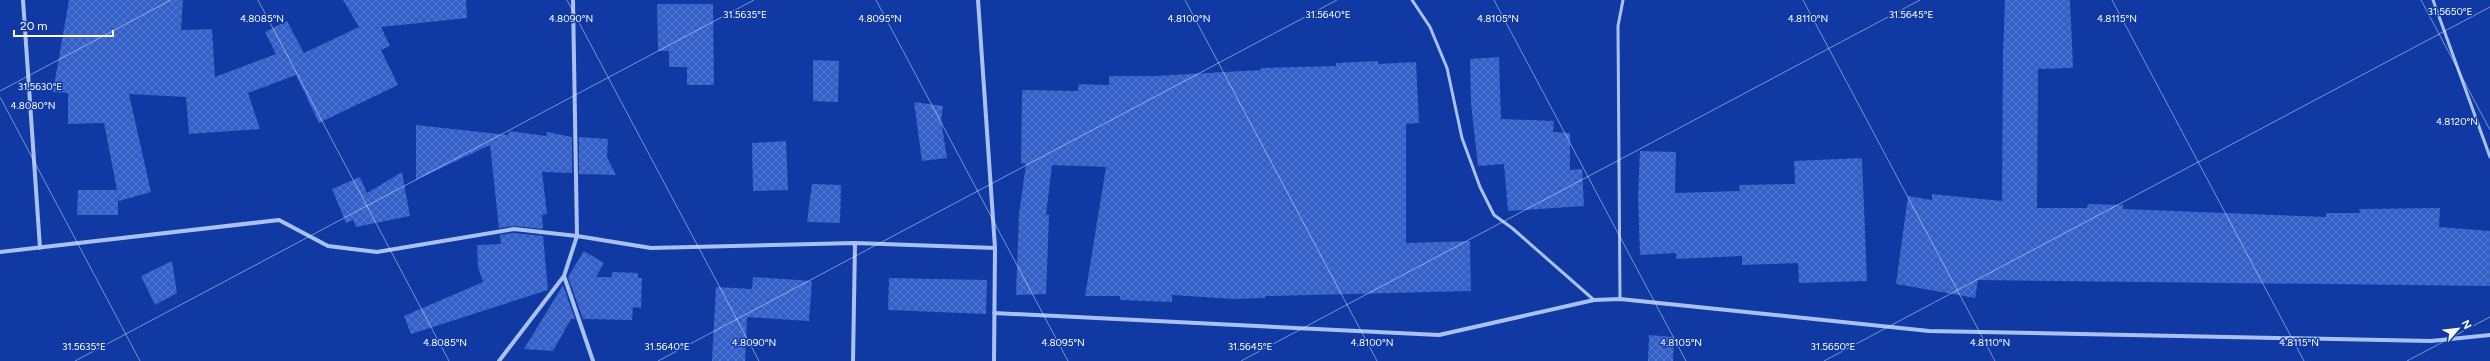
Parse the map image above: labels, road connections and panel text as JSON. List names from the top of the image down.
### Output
{
  "scale_bar": "20 m",
  "north": "top right",
  "coordinates": [
    "31.5650°E",
    "31.5635°E",
    "31.5640°E",
    "31.5645°E",
    "4.8085°N",
    "4.8090°N",
    "4.8095°N",
    "4.8100°N",
    "4.8105°N",
    "4.8110°N",
    "4.8115°N",
    "31.5630°E",
    "4.8080°N",
    "4.8120°N"
  ]
}
